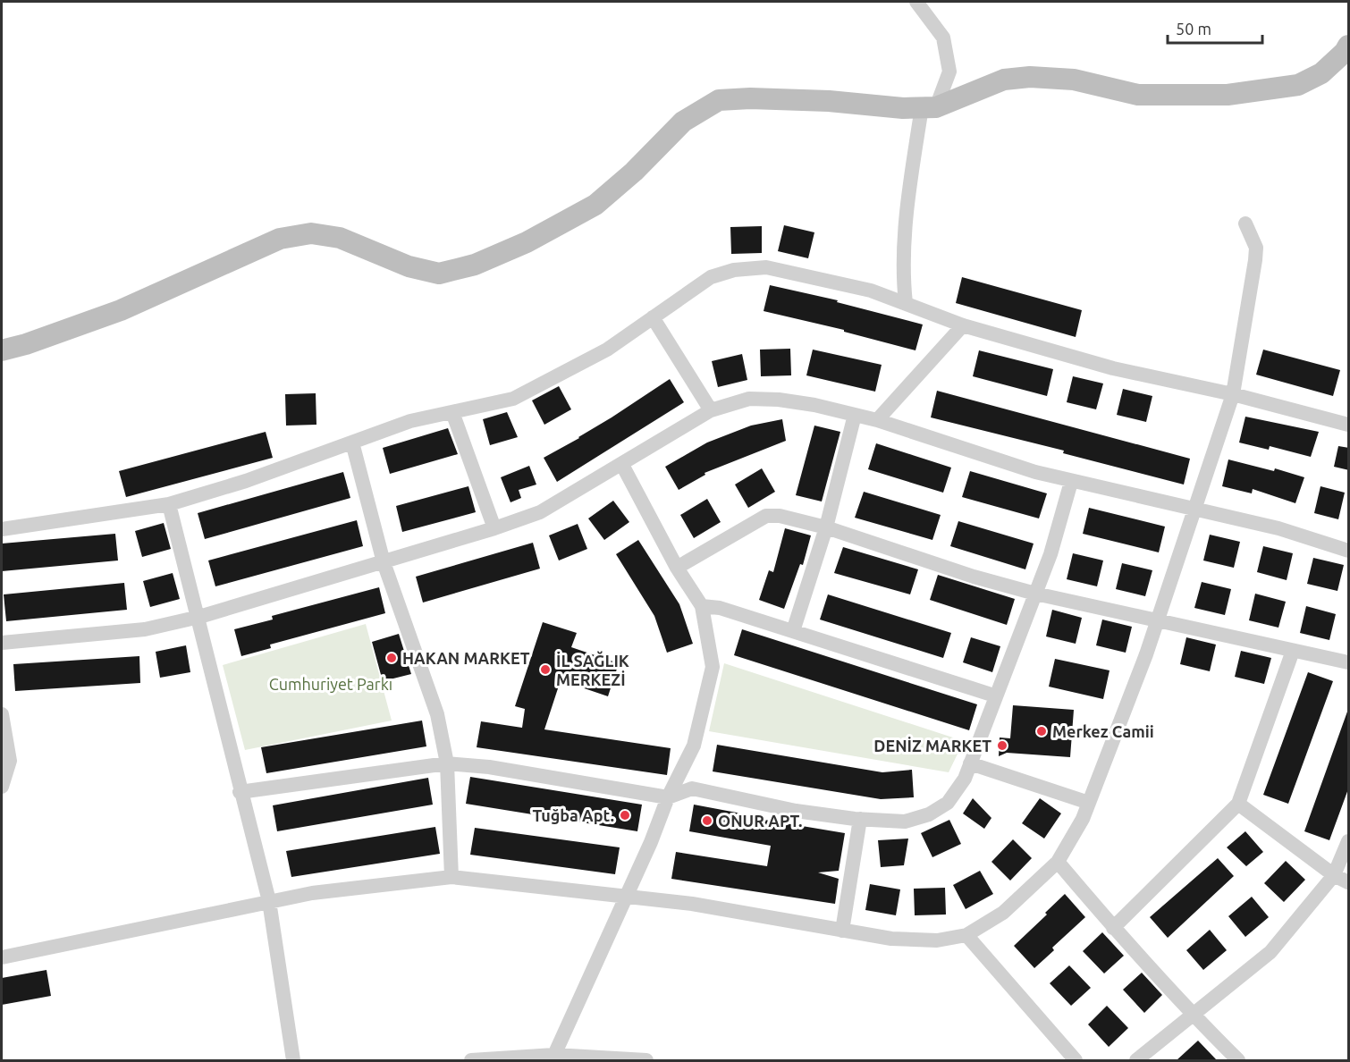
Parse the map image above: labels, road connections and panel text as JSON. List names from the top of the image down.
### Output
{
  "parks": ["Cumhuriyet Parkı"],
  "places": [
    "HAKAN MARKET",
    "İL SAĞLIK MERKEZİ",
    "Merkez Camii",
    "DENİZ MARKET",
    "Tuğba Apt.",
    "ONUR APT."
  ],
  "scale_bar": "50 m"
}
